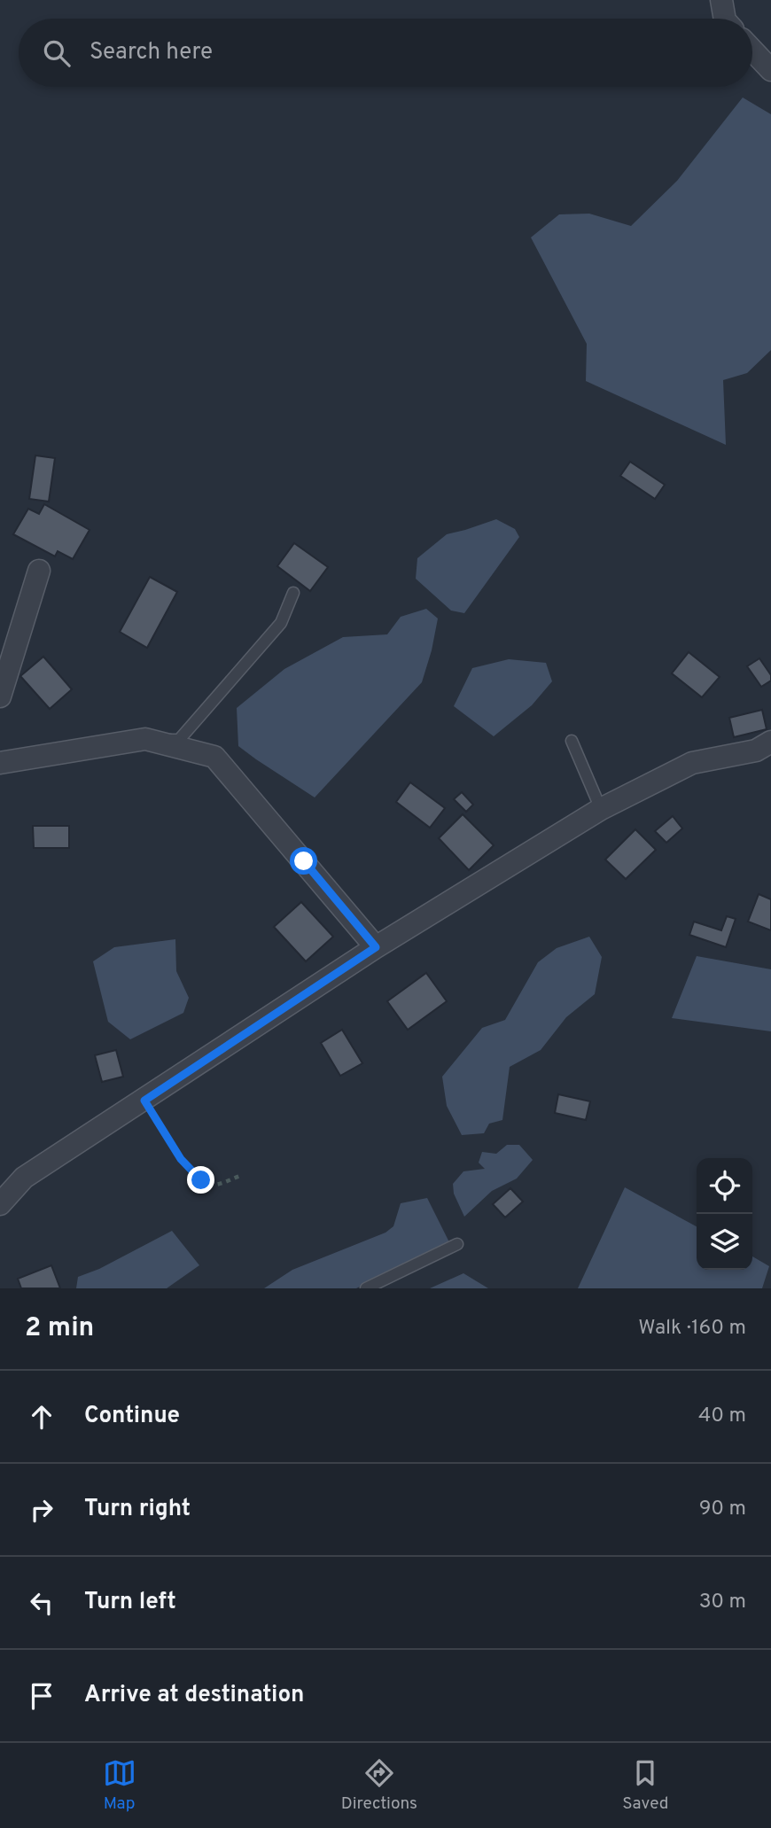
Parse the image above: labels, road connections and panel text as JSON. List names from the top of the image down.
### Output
{
  "page": {
    "search": "Search here",
    "heading": ["2 min", "Walk · 160 m"],
    "list": [
      ["Continue", "40 m"],
      ["Turn right", "90 m"],
      ["Turn left", "30 m"],
      "Arrive at destination"
    ],
    "nav": ["Map", "Directions", "Saved"]
  }
}
